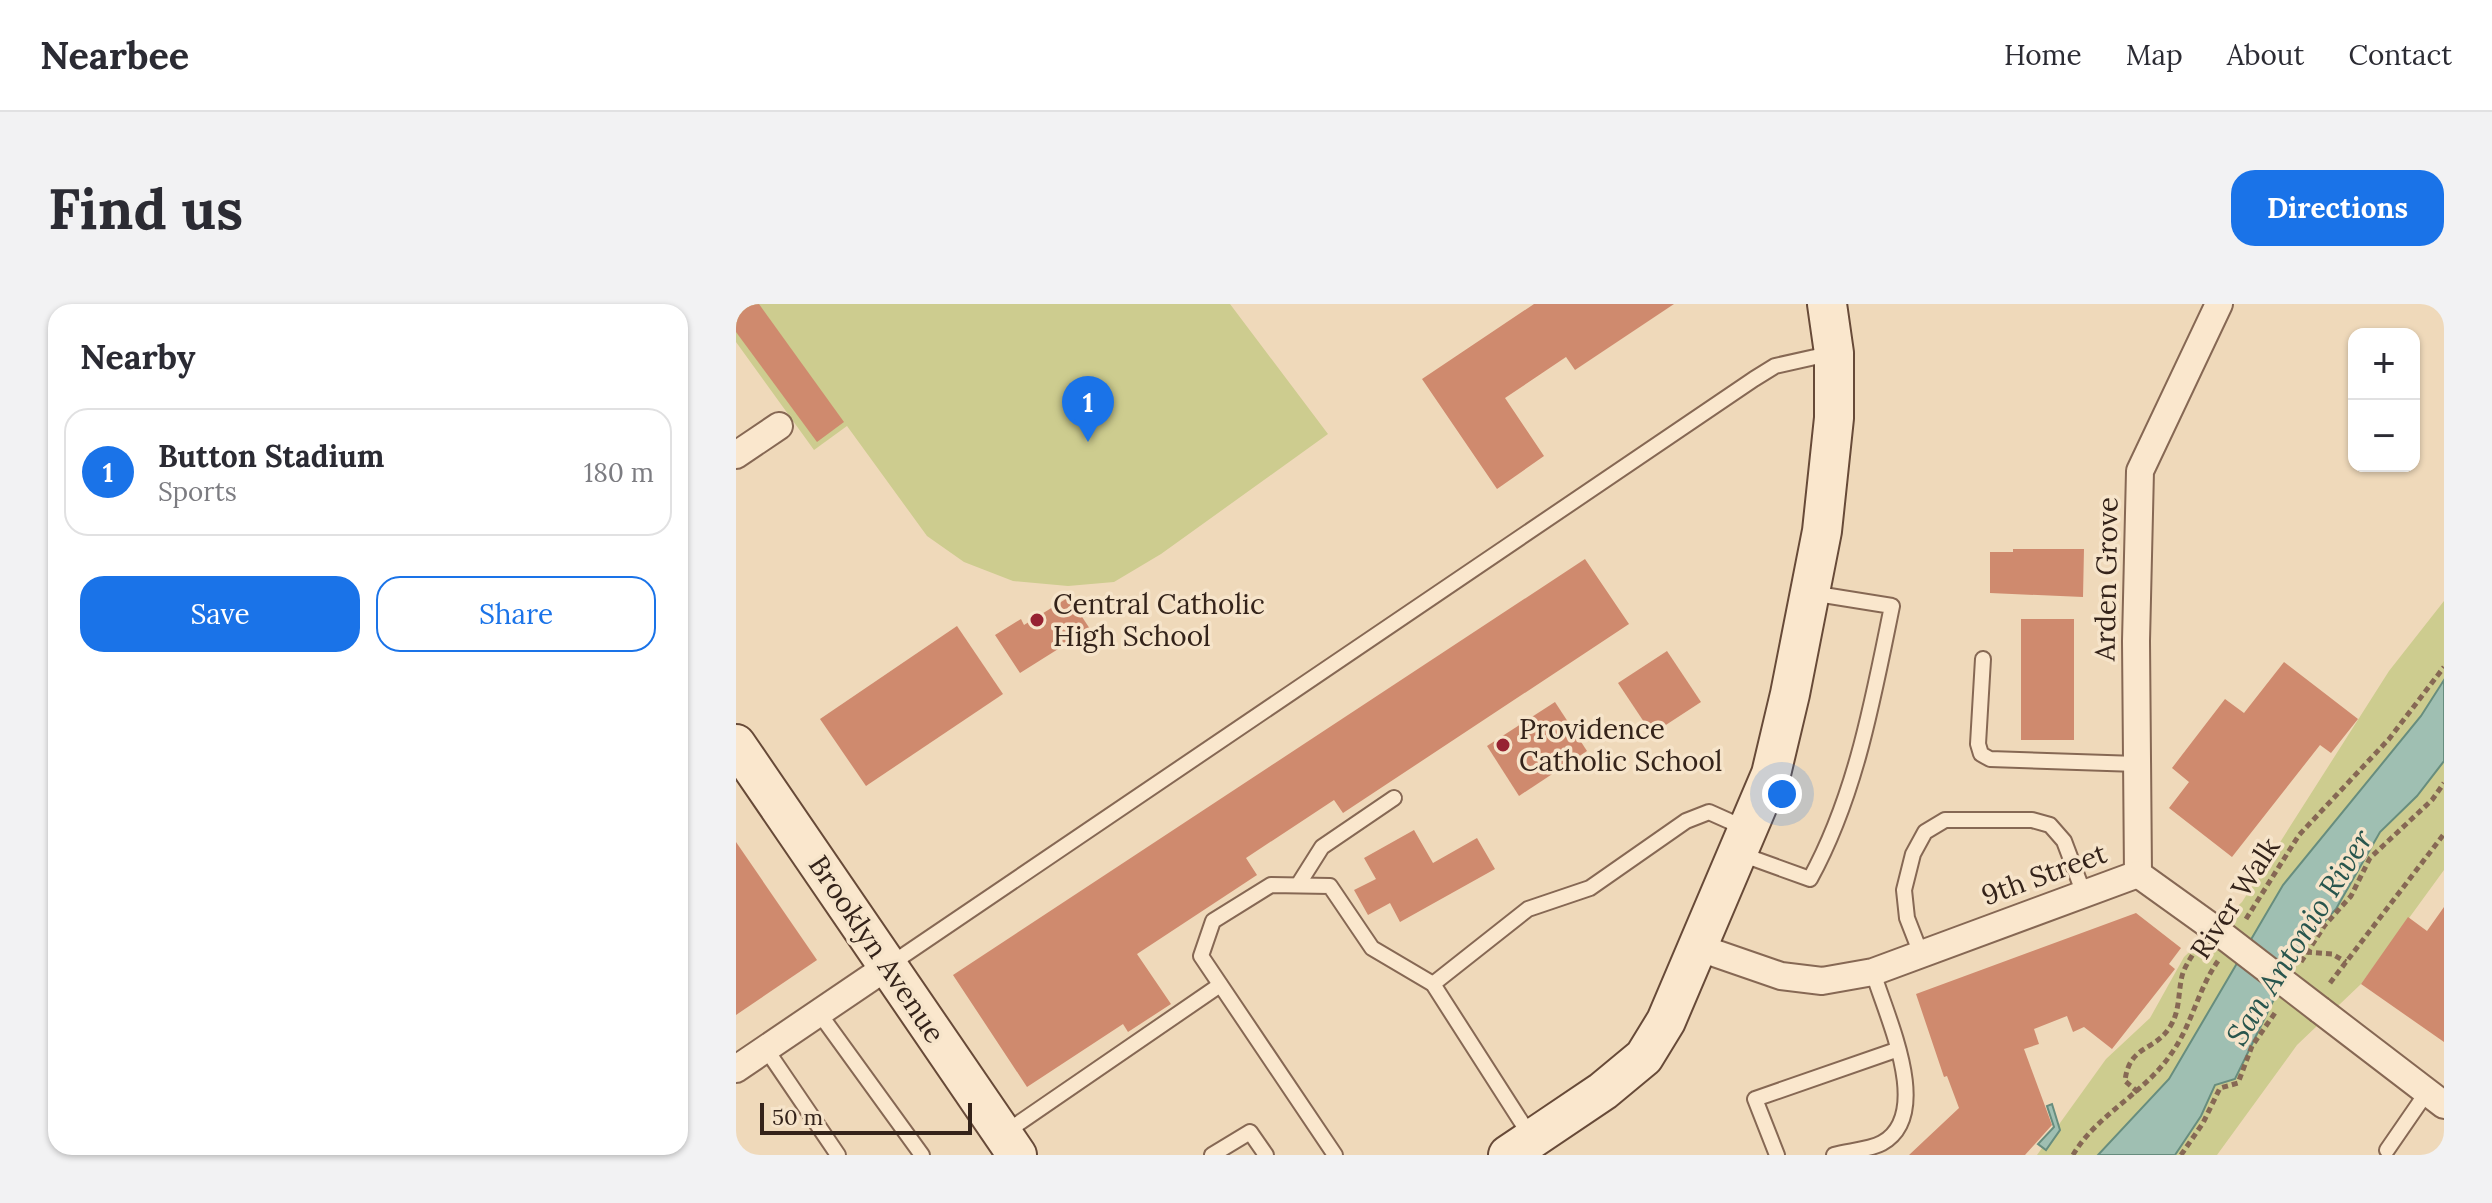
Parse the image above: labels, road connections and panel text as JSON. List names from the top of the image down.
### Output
{
  "streets": {
    "street": ["Arden Grove", "9th Street", "Brooklyn Avenue"],
    "path": ["River Walk"]
  },
  "crossings": [
    ["Arden Grove", "9th Street"],
    ["9th Street", "River Walk"]
  ],
  "water": ["San Antonio River"],
  "places": ["Central Catholic High School", "Providence Catholic School"],
  "scale_bar": "50 m",
  "page": {
    "header": "Nearbee",
    "nav": [
      "Home",
      "Map",
      "About",
      "Contact"
    ],
    "buttons": [
      "Directions",
      ["Save", "Share"]
    ],
    "title": "Find us",
    "heading": "Nearby",
    "map_buttons": ["+", "−"],
    "pins": "1",
    "list": [
      {
        "mark": "1",
        "name": "Button Stadium",
        "note": "Sports",
        "value": "180 m"
      }
    ],
    "scale": "50 m"
  }
}
